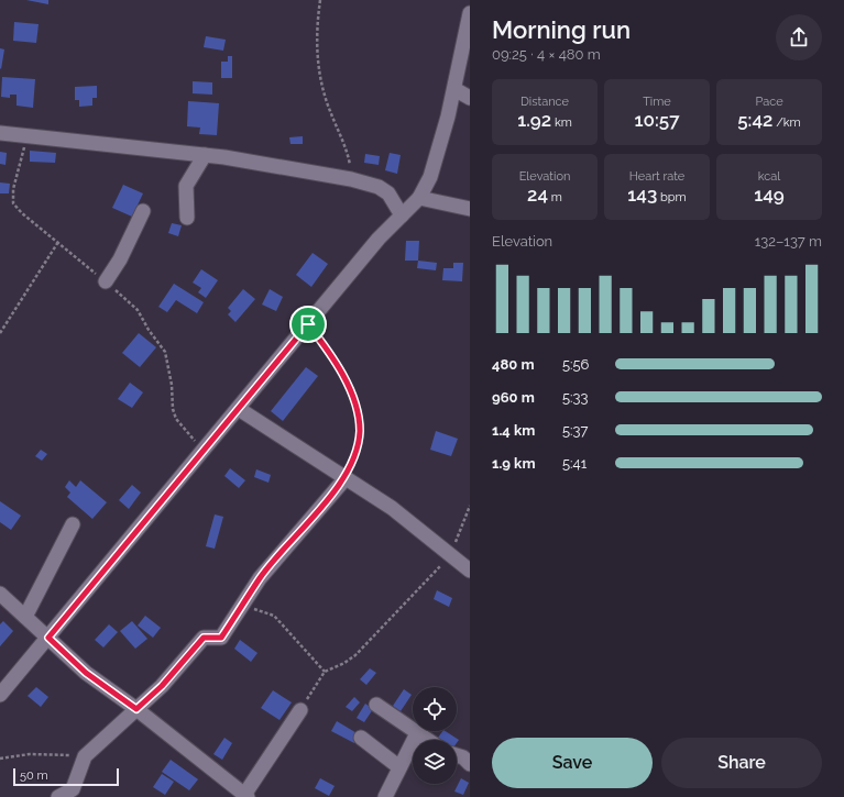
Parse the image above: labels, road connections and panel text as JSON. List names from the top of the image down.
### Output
{
  "scale_bar": "50 m",
  "page": {
    "heading": ["Morning run", "09:25 · 4 × 480 m"],
    "stats": [
      ["Distance", "1.92 km"],
      ["Time", "10:57"],
      ["Pace", "5:42 /km"],
      ["Elevation", "24 m"],
      ["Heart rate", "143 bpm"],
      ["kcal", "149"]
    ],
    "chart": ["Elevation", "132–137 m"],
    "list": [
      {
        "name": "480 m",
        "note": "5:56"
      },
      {
        "name": "960 m",
        "note": "5:33"
      },
      {
        "name": "1.4 km",
        "note": "5:37"
      },
      {
        "name": "1.9 km",
        "note": "5:41"
      }
    ],
    "buttons": ["Save", "Share"],
    "scale": "50 m"
  }
}
